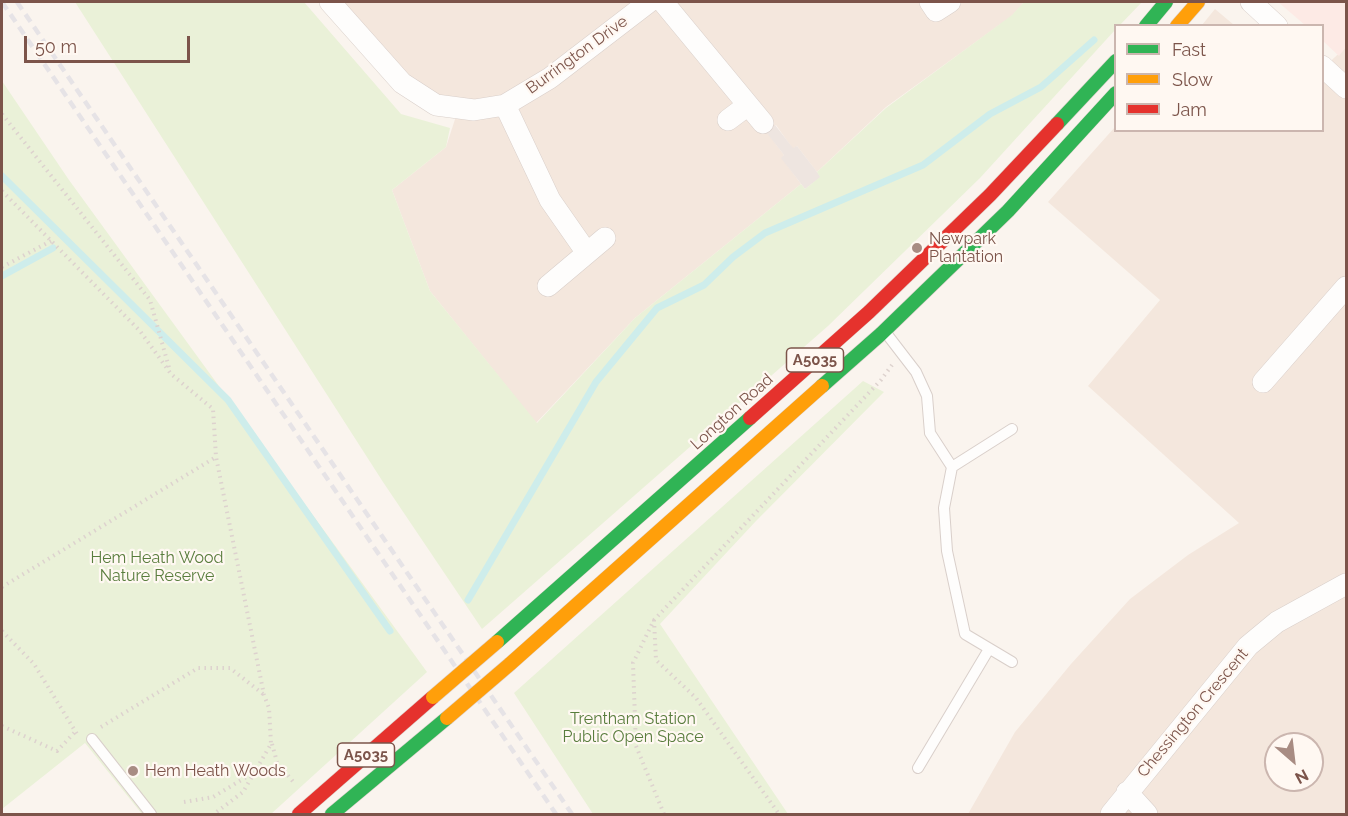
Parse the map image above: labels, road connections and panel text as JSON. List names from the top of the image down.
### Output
{
  "streets": {
    "main road": ["A5035", "Longton Road"],
    "street": ["Burrington Drive", "Chessington Crescent"]
  },
  "crossings": [
    ["A5035", "Longton Road"]
  ],
  "parks": ["Hem Heath Wood Nature Reserve", "Trentham Station Public Open Space"],
  "places": ["Newpark Plantation", "Hem Heath Woods"],
  "legend": ["Fast", "Slow", "Jam"],
  "scale_bar": "50 m",
  "north": "bottom right"
}
